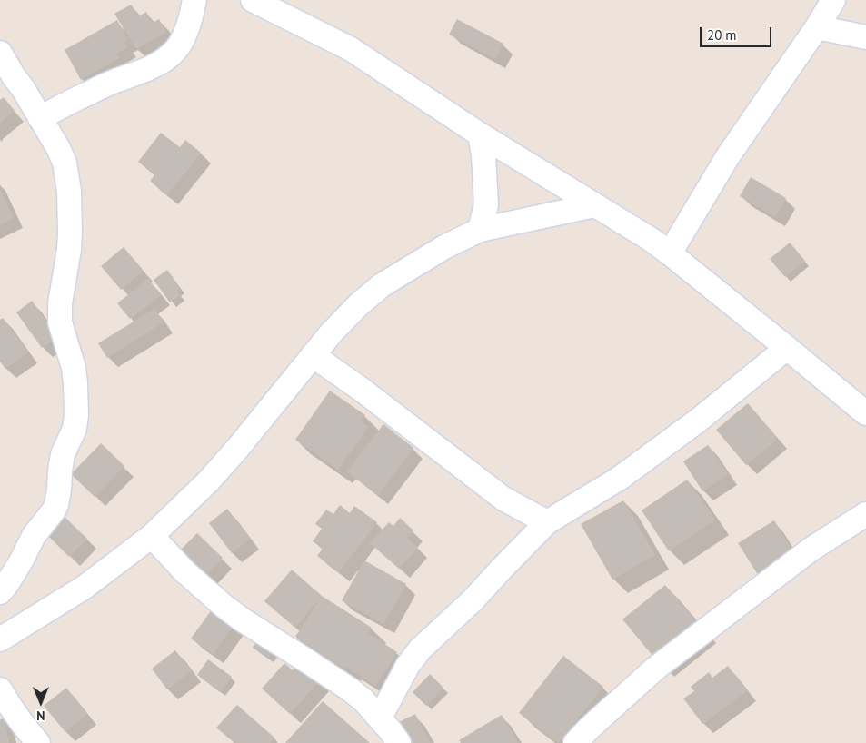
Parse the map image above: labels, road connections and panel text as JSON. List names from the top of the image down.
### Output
{
  "scale_bar": "20 m",
  "north": "bottom"
}
